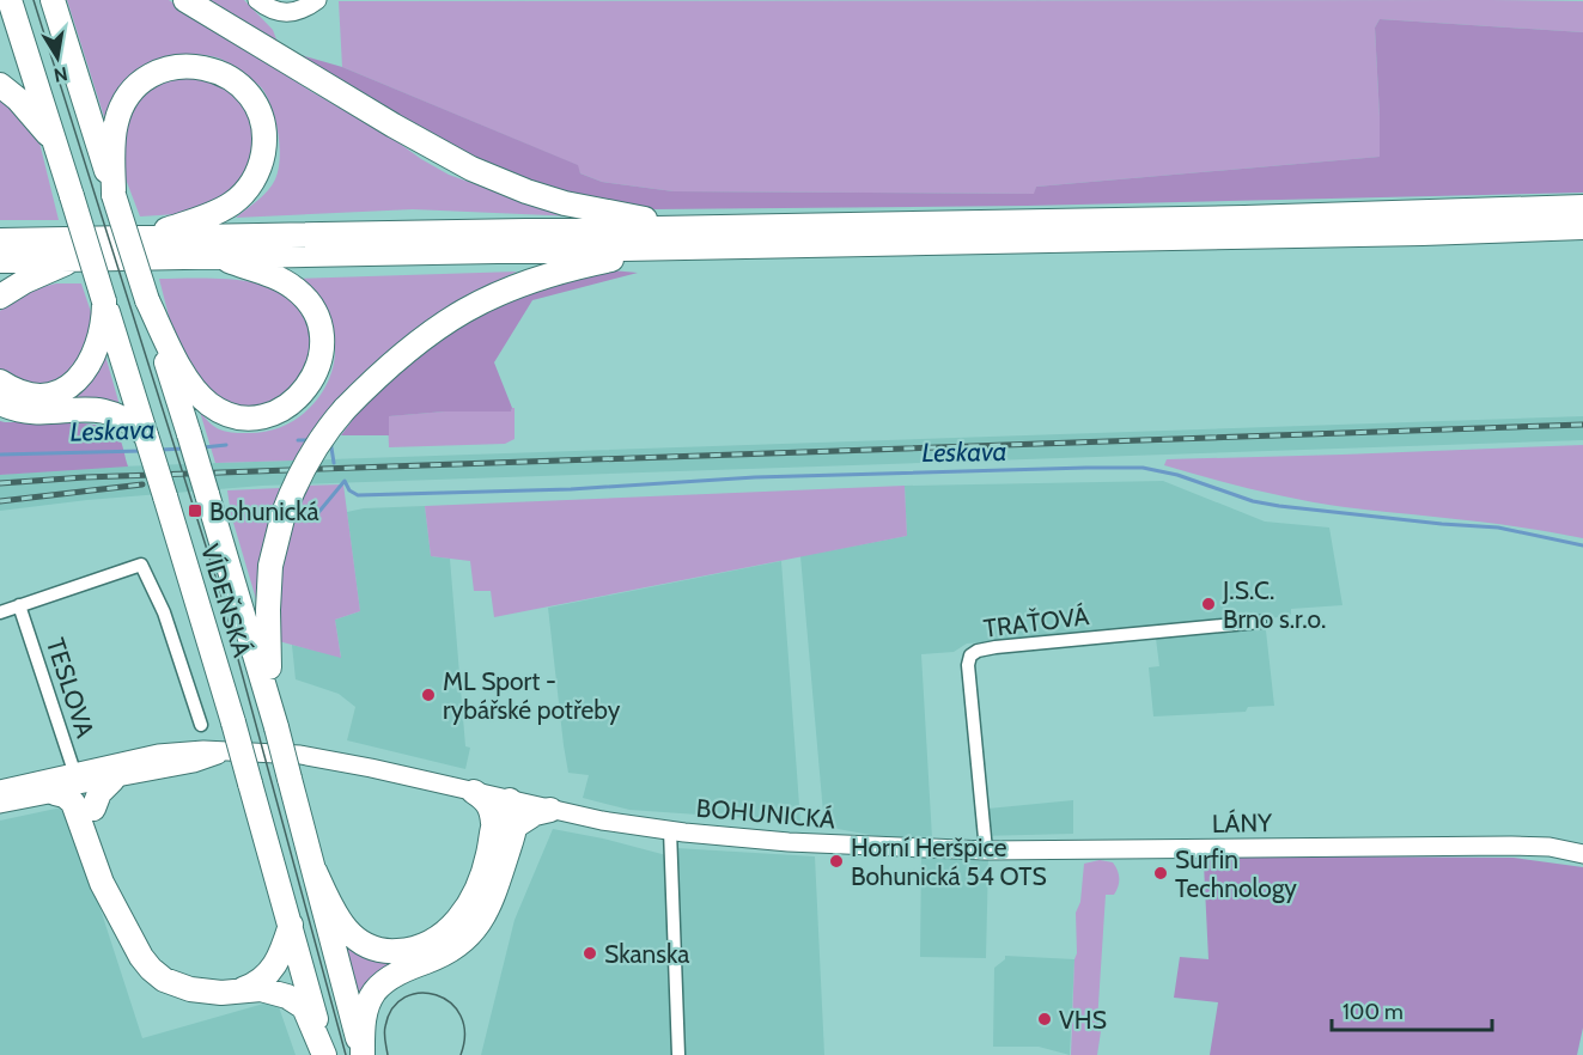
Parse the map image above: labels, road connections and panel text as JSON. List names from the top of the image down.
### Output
{
  "streets": {
    "highway": ["VÍDEŇSKÁ"],
    "street": [
      "TRAŤOVÁ",
      "TESLOVA",
      "BOHUNICKÁ",
      "LÁNY"
    ]
  },
  "crossings": [
    ["TRAŤOVÁ", "LÁNY"],
    ["TESLOVA", "BOHUNICKÁ"],
    ["BOHUNICKÁ", "LÁNY"]
  ],
  "water": ["Leskava"],
  "places": {
    "transit": ["Bohunická"],
    "other": [
      "J.S.C. Brno s.r.o.",
      "ML Sport - rybářské potřeby",
      "Horní Heršpice Bohunická 54 OTS",
      "Surfin Technology",
      "Skanska",
      "VHS"
    ]
  },
  "scale_bar": "100 m",
  "north": "bottom"
}
